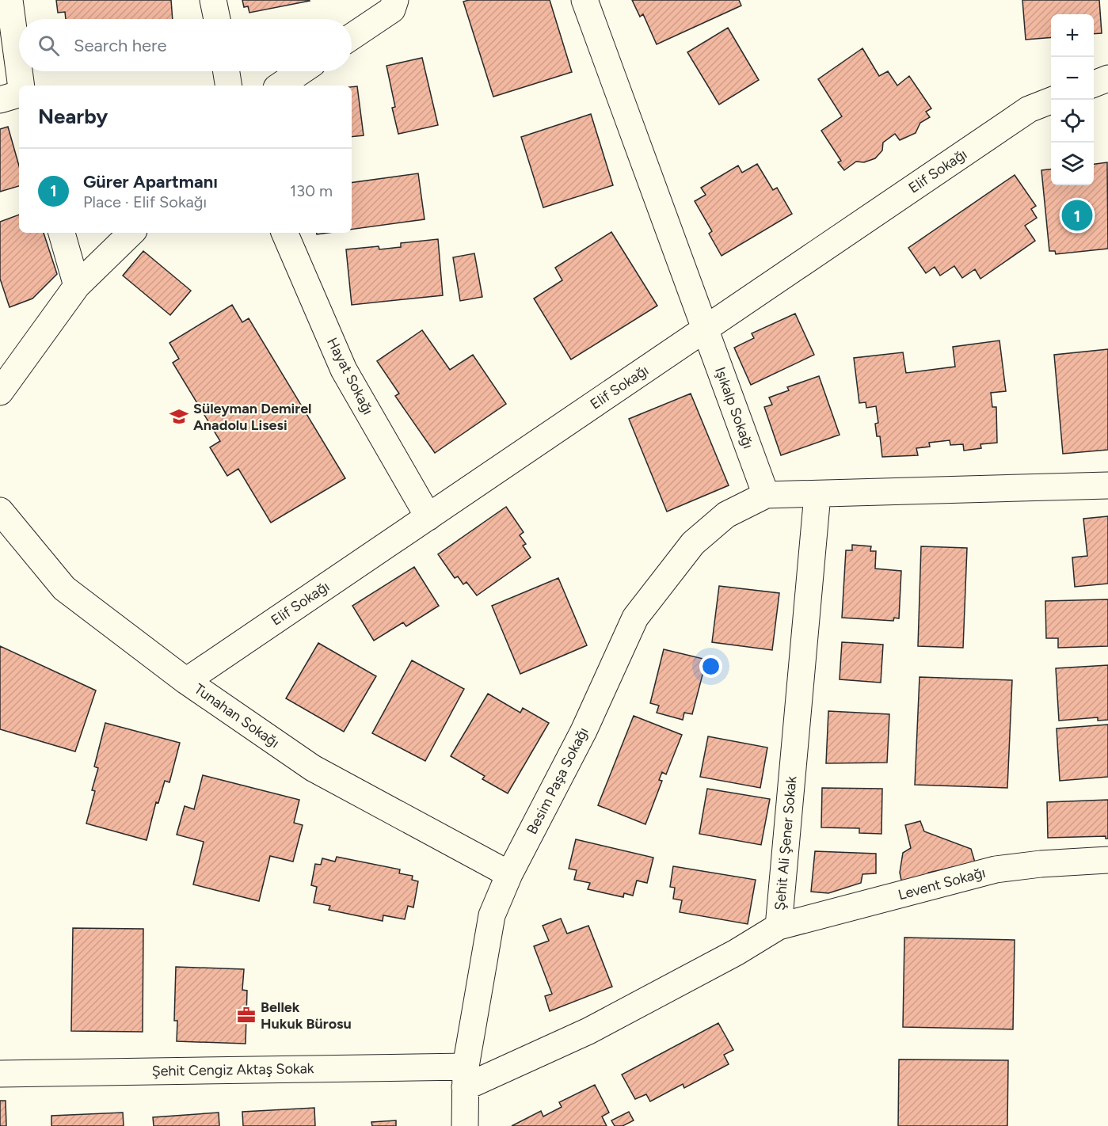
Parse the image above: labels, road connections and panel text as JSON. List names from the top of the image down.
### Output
{
  "streets": {
    "street": [
      "Elif Sokağı",
      "Hayat Sokağı",
      "Işıkalp Sokağı",
      "Tunahan Sokağı",
      "Besim Paşa Sokağı",
      "Şehit Ali Şener Sokak",
      "Levent Sokağı",
      "Şehit Cengiz Aktaş Sokak"
    ]
  },
  "crossings": [
    ["Elif Sokağı", "Hayat Sokağı"],
    ["Elif Sokağı", "Işıkalp Sokağı"],
    ["Elif Sokağı", "Tunahan Sokağı"],
    ["Işıkalp Sokağı", "Besim Paşa Sokağı"],
    ["Tunahan Sokağı", "Besim Paşa Sokağı"],
    ["Besim Paşa Sokağı", "Şehit Ali Şener Sokak"],
    ["Besim Paşa Sokağı", "Şehit Cengiz Aktaş Sokak"],
    ["Şehit Ali Şener Sokak", "Levent Sokağı"],
    ["Şehit Ali Şener Sokak", "Şehit Cengiz Aktaş Sokak"]
  ],
  "places": {
    "school or university": ["Süleyman Demirel Anadolu Lisesi"],
    "office": ["Bellek Hukuk Bürosu"]
  },
  "page": {
    "map_buttons": ["+", "−"],
    "search": "Search here",
    "heading": "Nearby",
    "list": [
      {
        "mark": "1",
        "name": "Gürer Apartmanı",
        "note": "Place · Elif Sokağı",
        "value": "130 m"
      }
    ],
    "pins": "1"
  }
}
